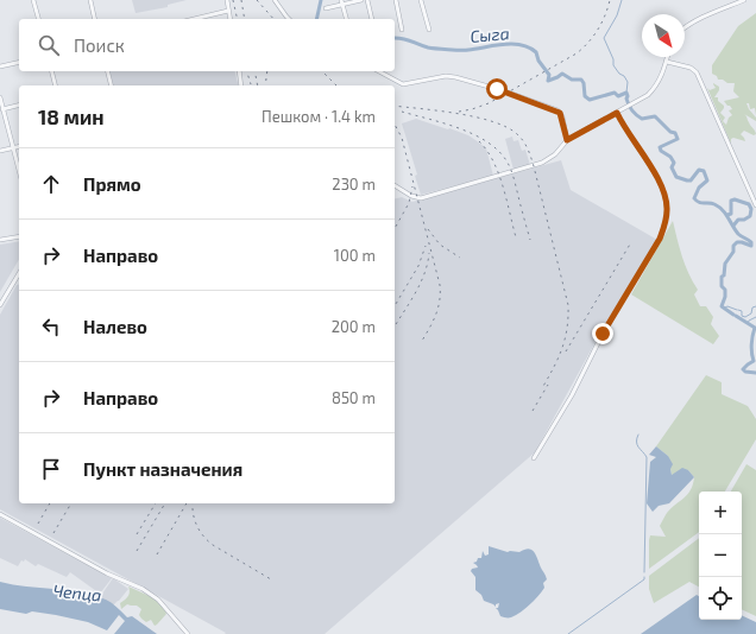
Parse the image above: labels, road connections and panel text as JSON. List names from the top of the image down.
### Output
{
  "water": ["Сыга", "Чепца"],
  "north": "bottom right",
  "page": {
    "search": "Поиск",
    "heading": ["18 мин", "Пешком · 1.4 km"],
    "list": [
      ["Прямо", "230 m"],
      ["Направо", "100 m"],
      ["Налево", "200 m"],
      ["Направо", "850 m"],
      "Пункт назначения"
    ],
    "map_buttons": ["+", "−"]
  }
}
